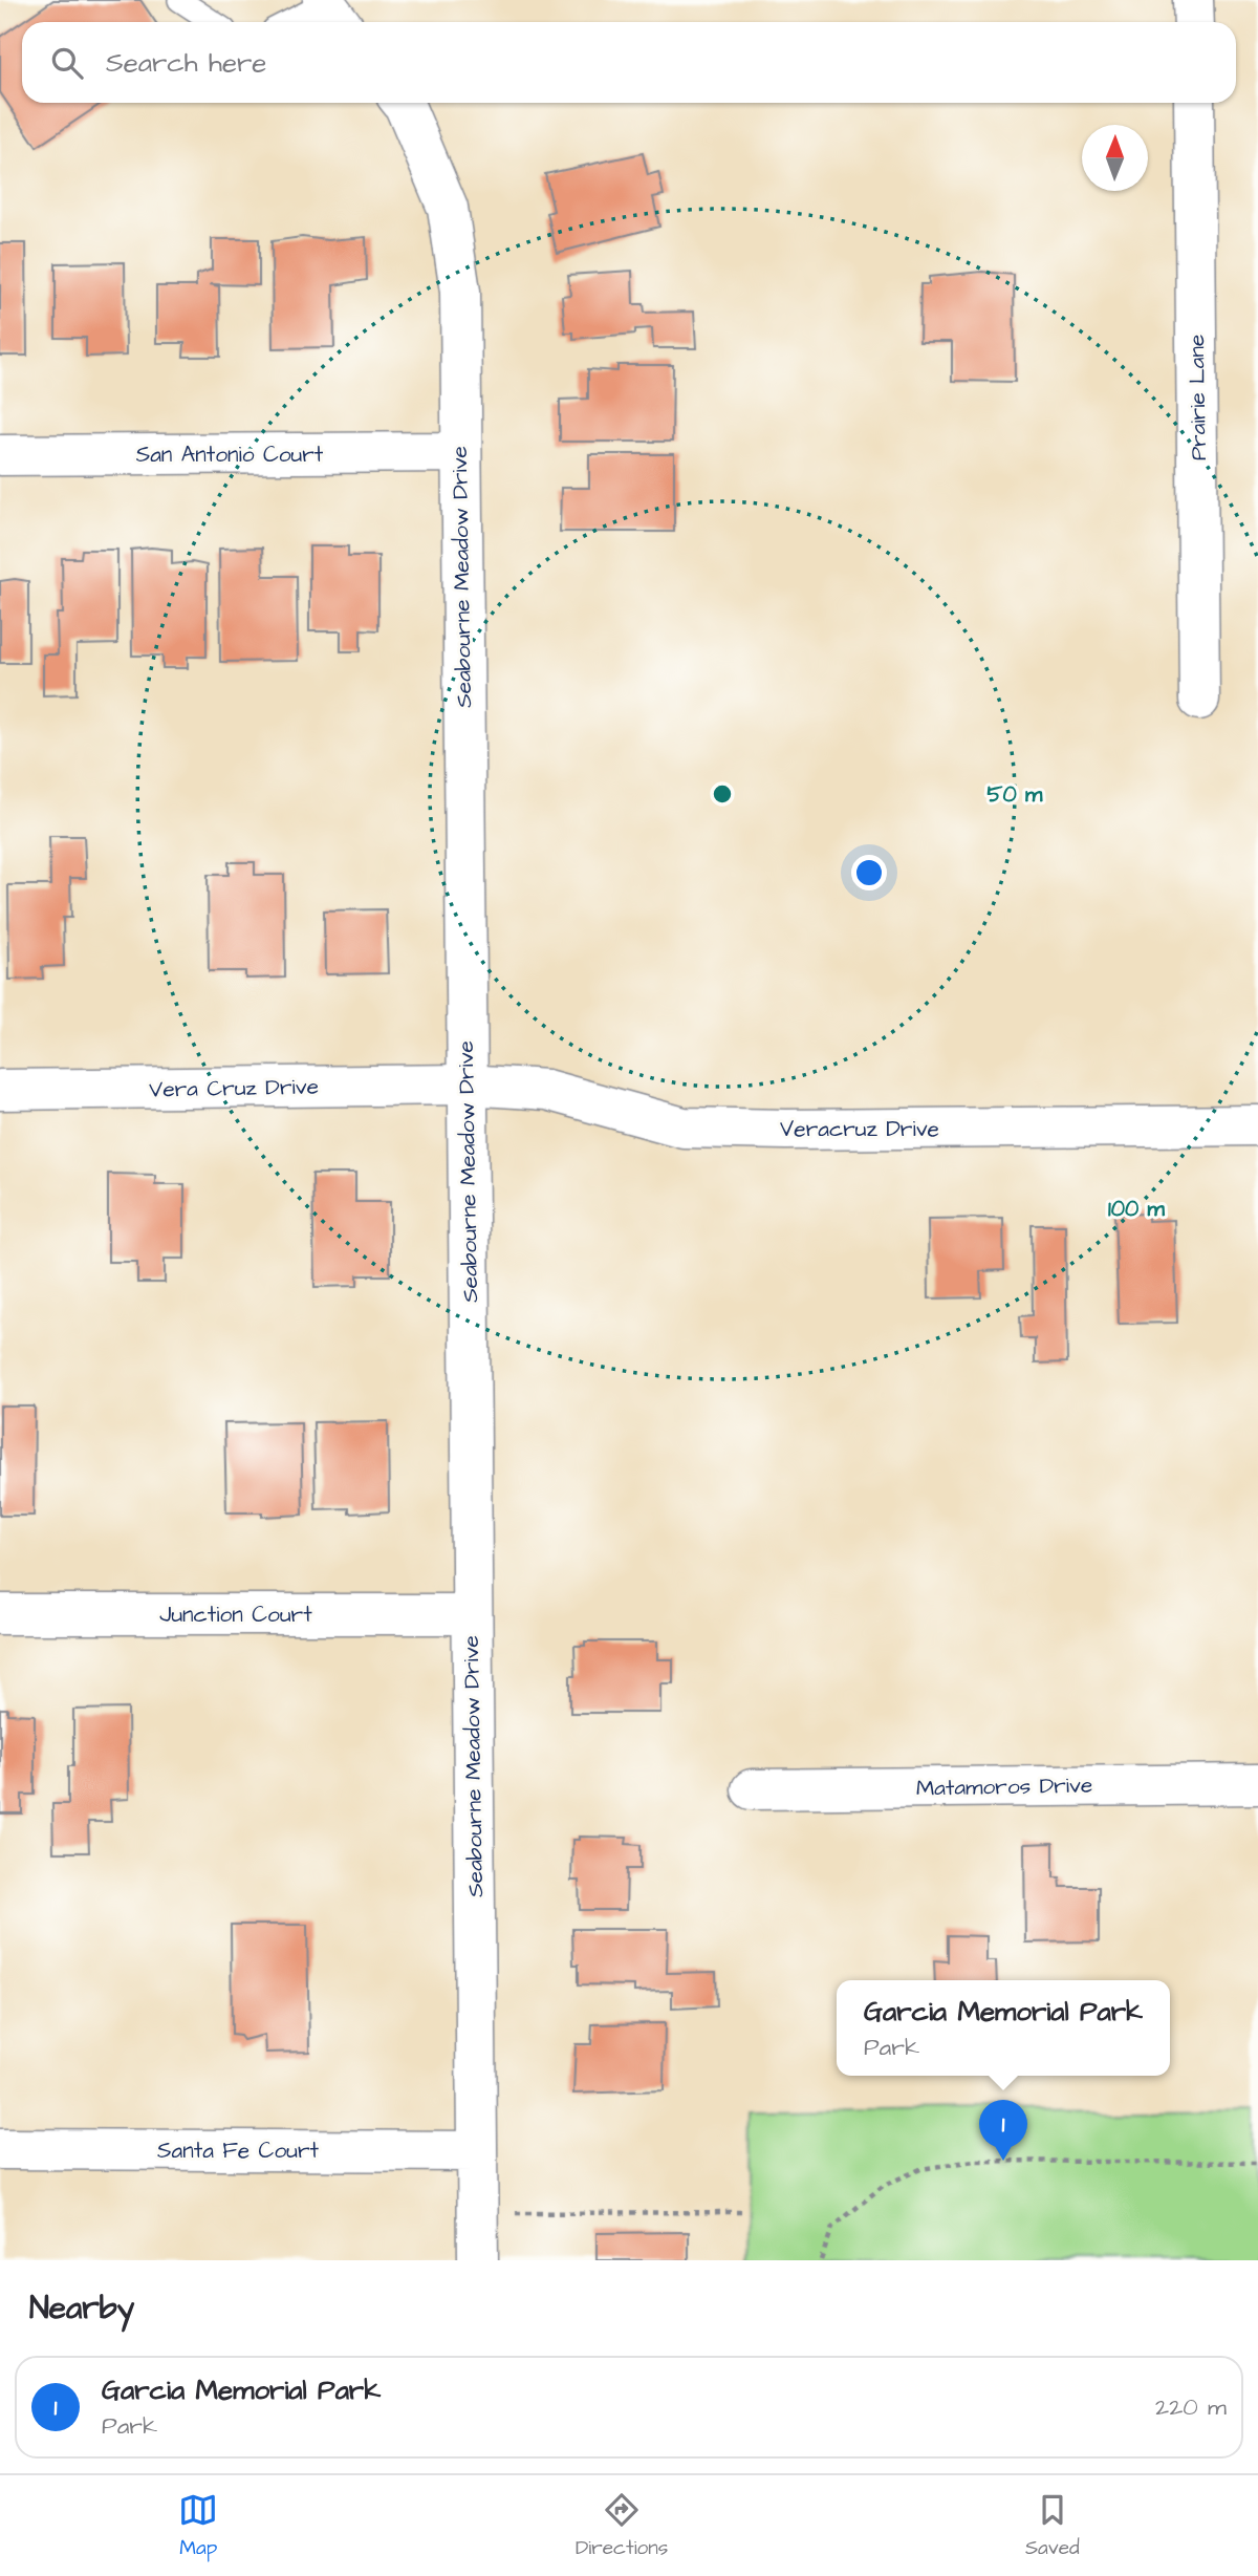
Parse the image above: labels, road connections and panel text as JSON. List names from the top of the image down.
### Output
{
  "streets": {
    "street": [
      "Prairie Lane",
      "San Antonio Court",
      "Seabourne Meadow Drive",
      "Vera Cruz Drive",
      "Veracruz Drive",
      "Junction Court",
      "Matamoros Drive",
      "Santa Fe Court"
    ]
  },
  "crossings": [
    ["San Antonio Court", "Seabourne Meadow Drive"],
    ["Seabourne Meadow Drive", "Vera Cruz Drive"],
    ["Seabourne Meadow Drive", "Veracruz Drive"],
    ["Seabourne Meadow Drive", "Junction Court"],
    ["Seabourne Meadow Drive", "Santa Fe Court"],
    ["Vera Cruz Drive", "Veracruz Drive"]
  ],
  "north": "top",
  "page": {
    "search": "Search here",
    "popup": ["Garcia Memorial Park", "Park"],
    "pins": "1",
    "heading": "Nearby",
    "list": [
      {
        "mark": "1",
        "name": "Garcia Memorial Park",
        "note": "Park",
        "value": "220 m"
      }
    ],
    "nav": ["Map", "Directions", "Saved"]
  },
  "rings": ["50 m", "100 m"]
}
